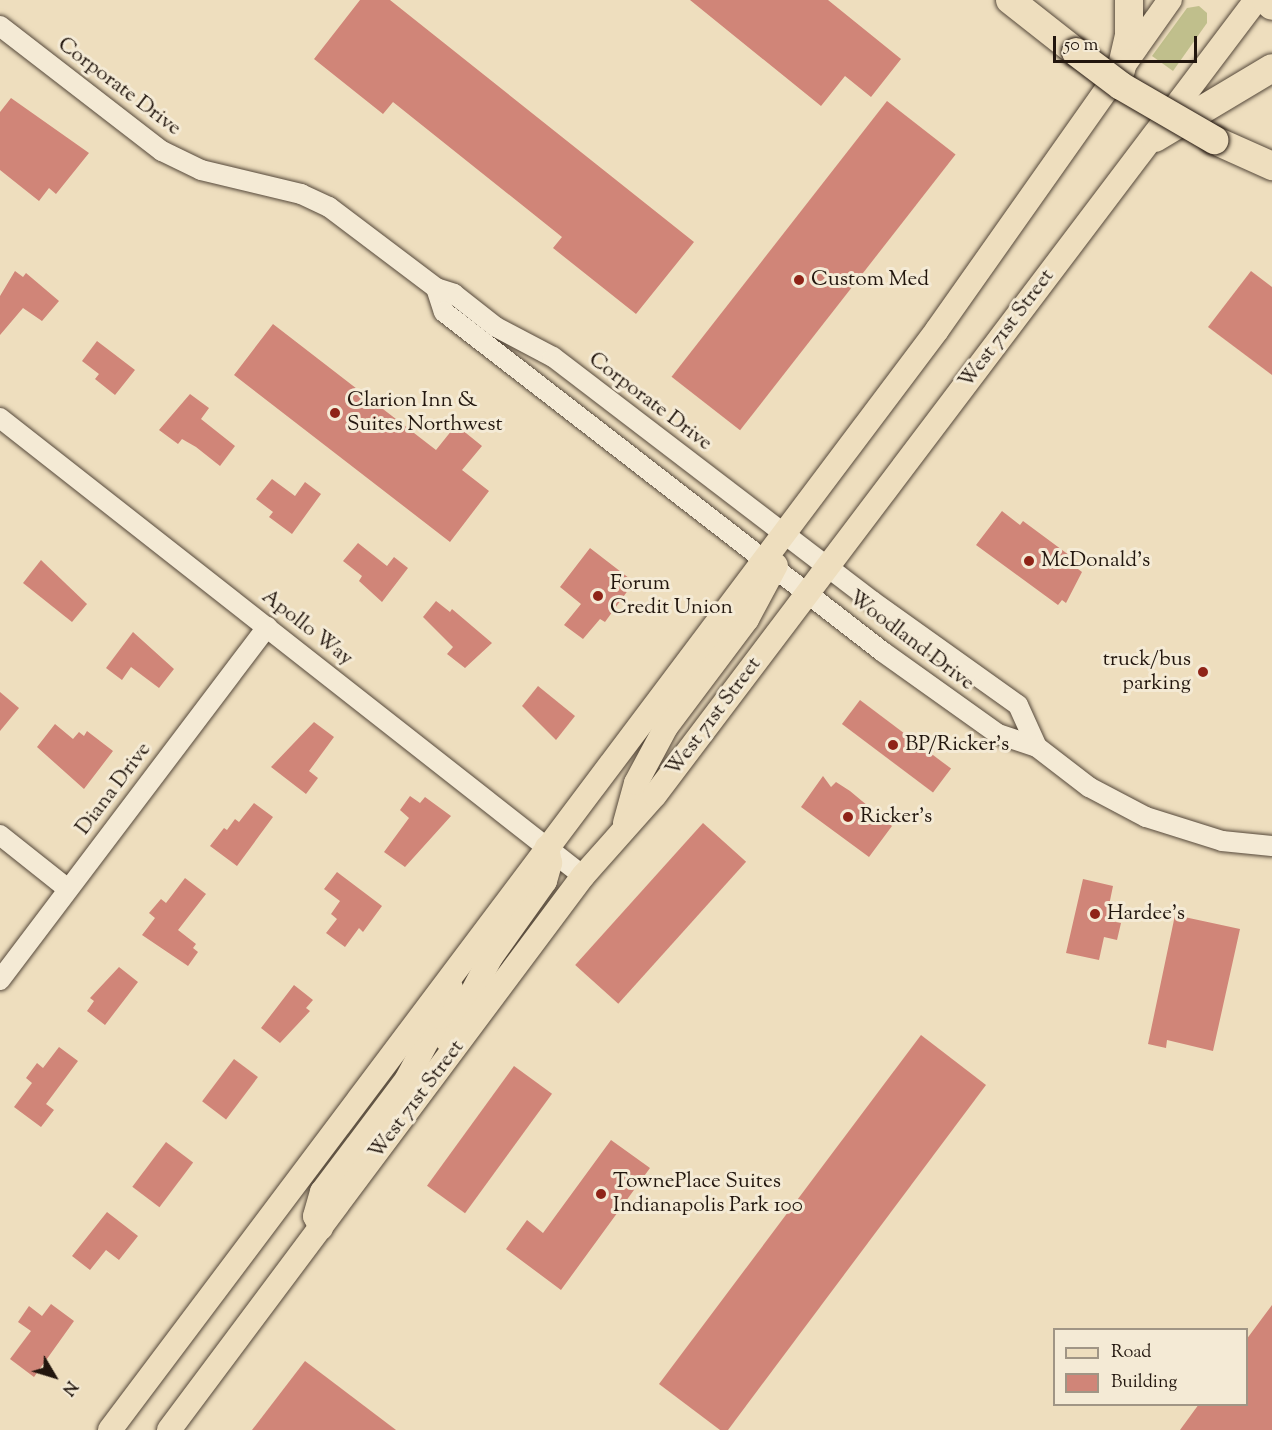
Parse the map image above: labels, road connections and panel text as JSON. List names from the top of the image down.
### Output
{
  "streets": {
    "main road": ["West 71st Street"],
    "street": [
      "Corporate Drive",
      "Apollo Way",
      "Woodland Drive",
      "Diana Drive"
    ]
  },
  "crossings": [
    ["Corporate Drive", "West 71st Street"],
    ["Corporate Drive", "Woodland Drive"],
    ["West 71st Street", "Apollo Way"],
    ["West 71st Street", "Woodland Drive"],
    ["Apollo Way", "Diana Drive"]
  ],
  "places": [
    "Custom Med",
    "Clarion Inn & Suites Northwest",
    "McDonald's",
    "Forum Credit Union",
    "truck/bus parking",
    "BP/Ricker's",
    "Ricker's",
    "Hardee's",
    "TownePlace Suites Indianapolis Park 100"
  ],
  "legend": ["Road", "Building"],
  "scale_bar": "50 m",
  "north": "bottom right"
}
